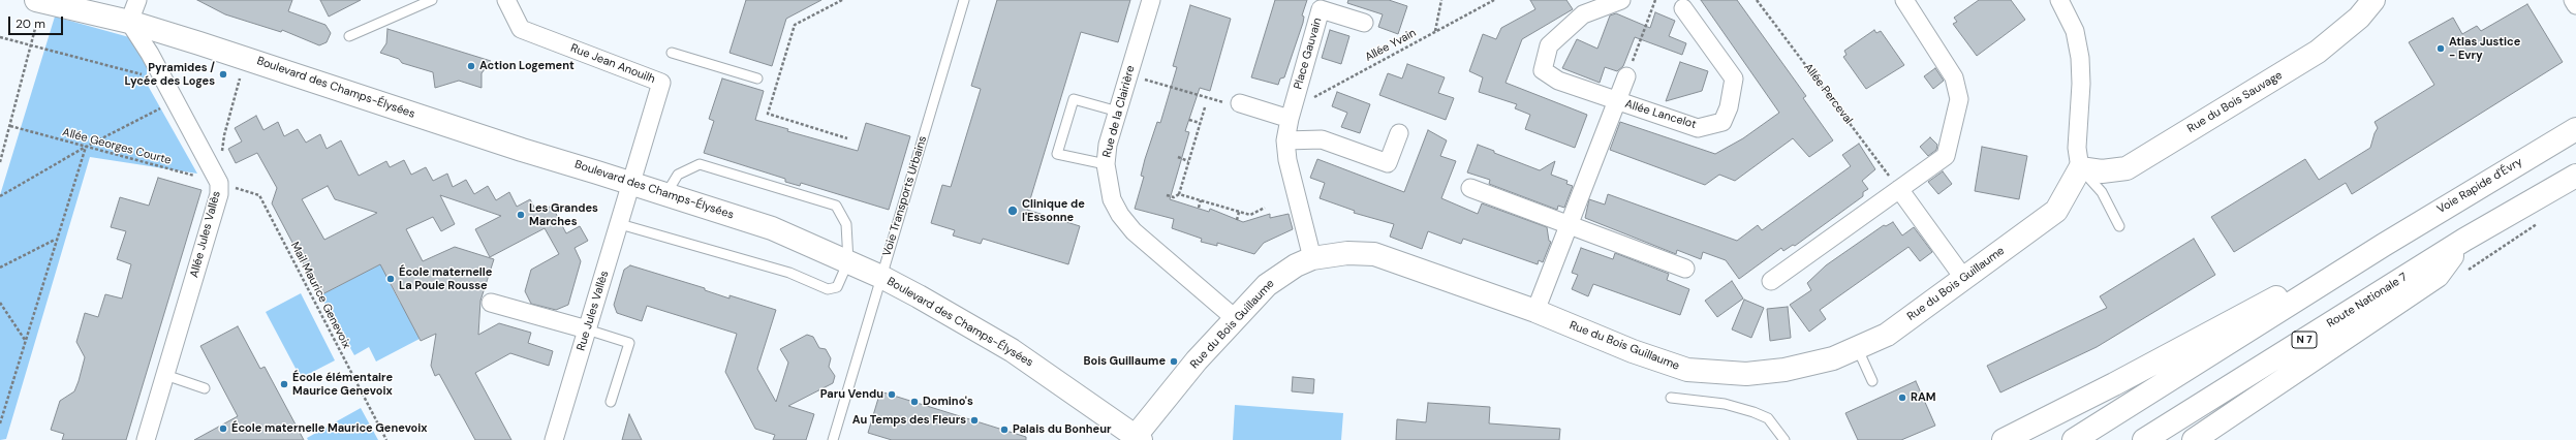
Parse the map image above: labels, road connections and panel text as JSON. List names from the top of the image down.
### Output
{
  "streets": {
    "main road": [
      "Boulevard des Champs-Élysées",
      "Rue du Bois Sauvage",
      "Voie Rapide d'Évry",
      "Rue du Bois Guillaume",
      "Route Nationale 7",
      "N 7"
    ],
    "street": [
      "Place Gauvain",
      "Rue Jean Anouilh",
      "Rue de la Clairière",
      "Allée Lancelot",
      "Allée Jules Vallès",
      "Rue Jules Vallès"
    ],
    "lane": ["Voie Transports Urbains"],
    "path": [
      "Allée Yvain",
      "Allée Perceval",
      "Allée Georges Courte",
      "Mail Maurice Genevoix"
    ]
  },
  "crossings": [
    ["Allée Yvain", "Place Gauvain"],
    ["Place Gauvain", "Rue du Bois Guillaume"],
    ["Rue Jean Anouilh", "Boulevard des Champs-Élysées"],
    ["Rue Jean Anouilh", "Rue Jules Vallès"],
    ["Boulevard des Champs-Élysées", "Voie Transports Urbains"],
    ["Boulevard des Champs-Élysées", "Allée Jules Vallès"],
    ["Boulevard des Champs-Élysées", "Rue du Bois Guillaume"],
    ["Boulevard des Champs-Élysées", "Rue Jules Vallès"],
    ["Rue du Bois Sauvage", "Rue du Bois Guillaume"],
    ["Rue de la Clairière", "Rue du Bois Guillaume"],
    ["Allée Lancelot", "Rue du Bois Guillaume"],
    ["Allée Georges Courte", "Allée Jules Vallès"],
    ["Allée Georges Courte", "Mail Maurice Genevoix"],
    ["Allée Jules Vallès", "Mail Maurice Genevoix"],
    ["Route Nationale 7", "N 7"]
  ],
  "places": [
    "Atlas Justice - Evry",
    "Action Logement",
    "Pyramides / Lycée des Loges",
    "Clinique de l'Essonne",
    "Les Grandes Marches",
    "École maternelle La Poule Rousse",
    "Bois Guillaume",
    "École élémentaire Maurice Genevoix",
    "Paru Vendu",
    "RAM",
    "Domino's",
    "Au Temps des Fleurs",
    "École maternelle Maurice Genevoix",
    "Palais du Bonheur"
  ],
  "scale_bar": "20 m"
}
